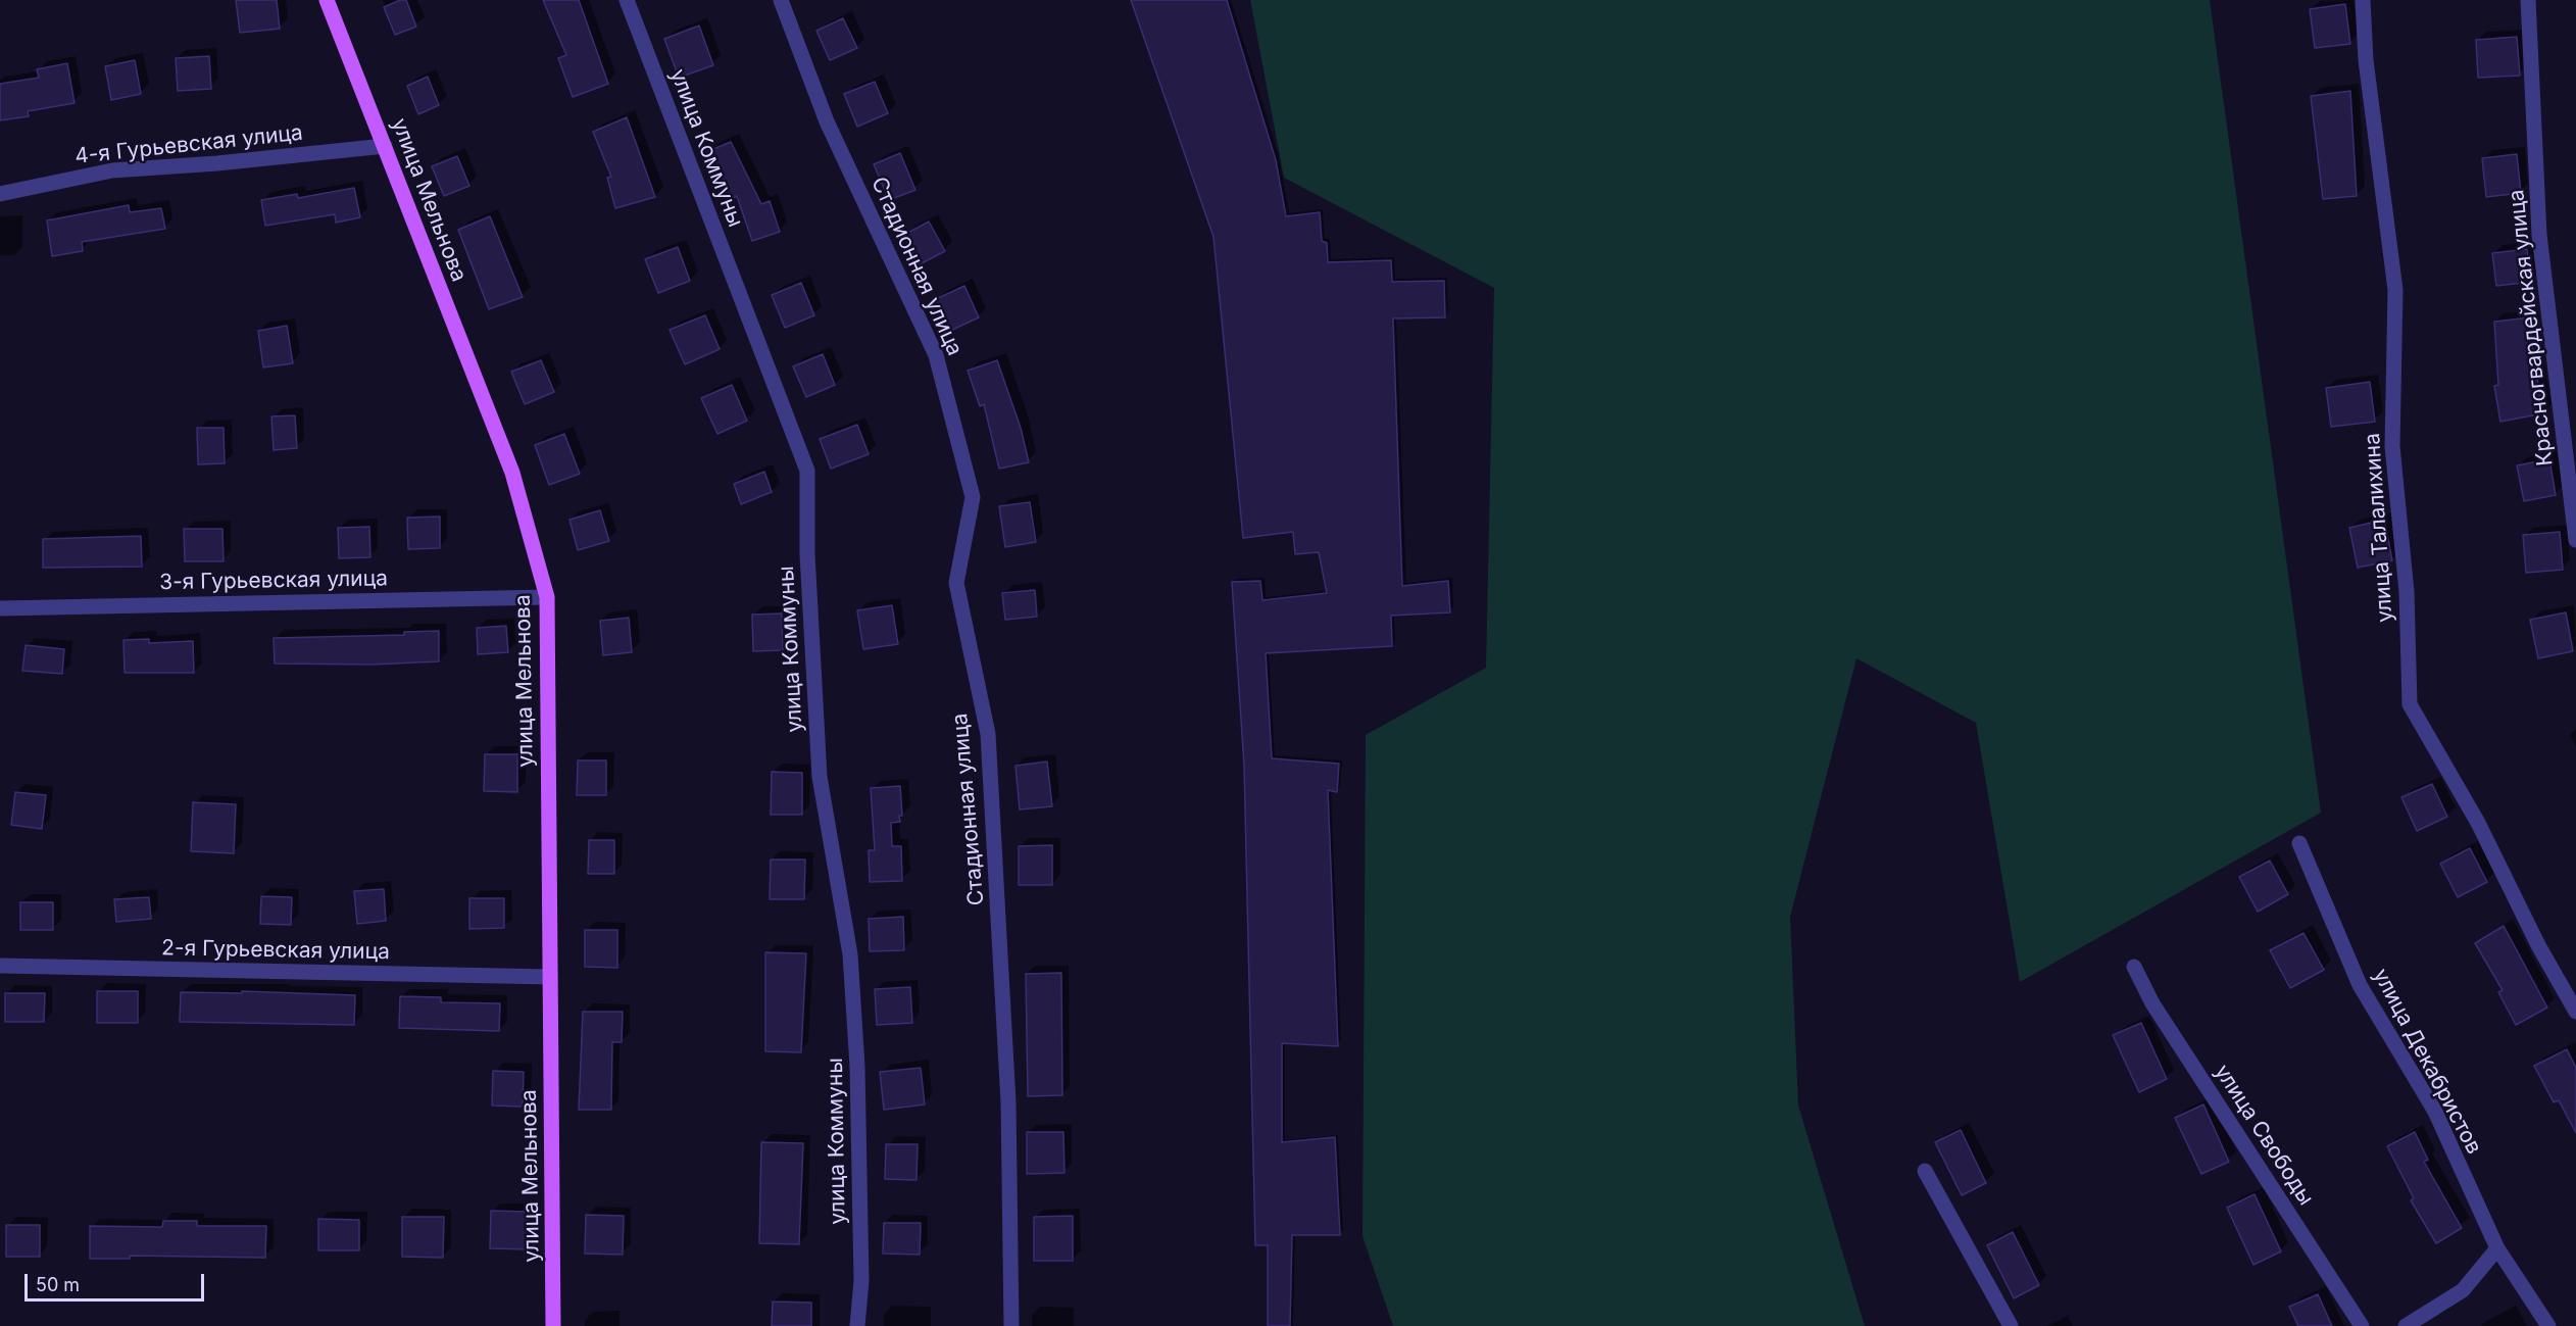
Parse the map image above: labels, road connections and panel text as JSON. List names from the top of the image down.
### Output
{
  "streets": {
    "main road": ["улица Мельнова"],
    "street": [
      "4-я Гурьевская улица",
      "улица Коммуны",
      "Стадионная улица",
      "Красногвардейская улица",
      "улица Талалихина",
      "3-я Гурьевская улица",
      "2-я Гурьевская улица",
      "улица Декабристов",
      "улица Свободы"
    ]
  },
  "crossings": [
    ["4-я Гурьевская улица", "улица Мельнова"],
    ["улица Мельнова", "3-я Гурьевская улица"],
    ["улица Мельнова", "2-я Гурьевская улица"]
  ],
  "scale_bar": "50 m"
}
